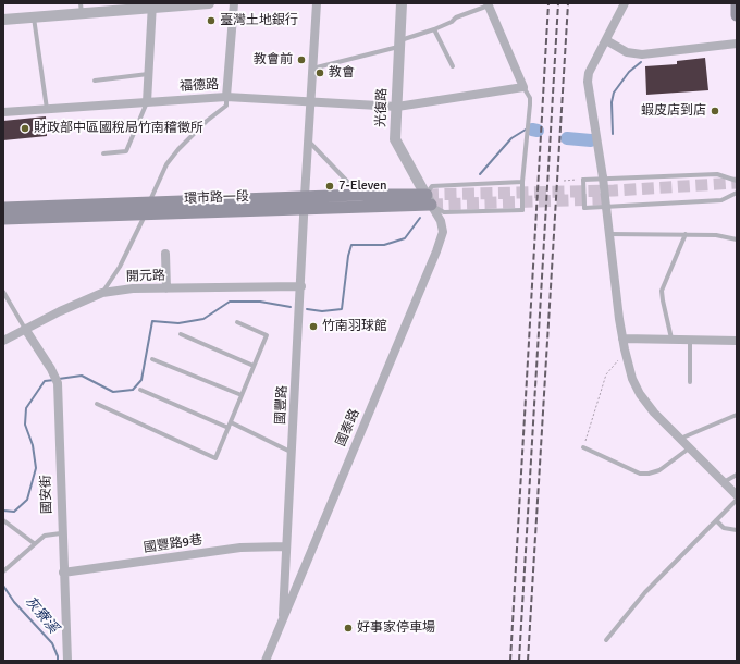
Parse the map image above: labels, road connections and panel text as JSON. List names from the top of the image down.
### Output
{
  "streets": {
    "main road": ["環市路一段"],
    "street": [
      "福德路",
      "光復路",
      "開元路",
      "國豐路",
      "國泰路",
      "國安街",
      "國豐路9巷"
    ]
  },
  "crossings": [
    ["福德路", "光復路"],
    ["福德路", "國豐路"],
    ["光復路", "環市路一段"],
    ["光復路", "國泰路"],
    ["環市路一段", "國豐路"],
    ["環市路一段", "國泰路"],
    ["開元路", "國豐路"],
    ["開元路", "國安街"],
    ["國豐路", "國泰路"],
    ["國豐路", "國豐路9巷"],
    ["國安街", "國豐路9巷"]
  ],
  "water": ["灰寮溪"],
  "places": [
    "臺灣土地銀行",
    "教會前",
    "教會",
    "蝦皮店到店",
    "財政部中區國稅局竹南稽徵所",
    "7-Eleven",
    "竹南羽球館",
    "好事家停車場"
  ]
}
